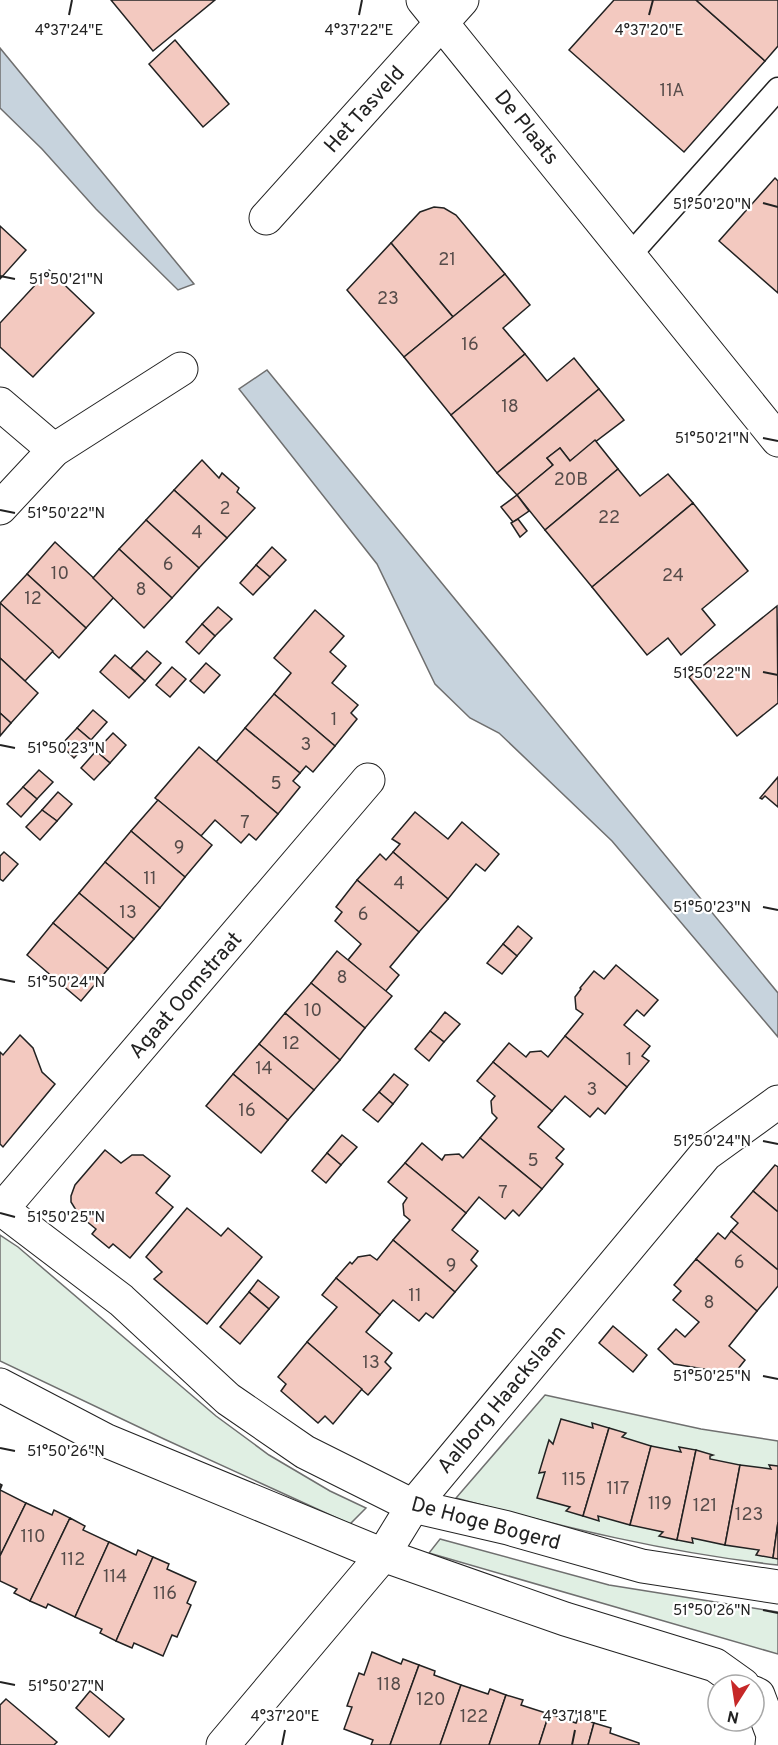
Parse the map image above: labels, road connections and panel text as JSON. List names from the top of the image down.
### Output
{
  "streets": {
    "street": [
      "Het Tasveld",
      "De Plaats",
      "Agaat Oomstraat",
      "Aalborg Haackslaan",
      "De Hoge Bogerd"
    ]
  },
  "crossings": [
    ["Het Tasveld", "De Plaats"],
    ["Agaat Oomstraat", "De Hoge Bogerd"],
    ["Aalborg Haackslaan", "De Hoge Bogerd"]
  ],
  "house_numbers": [
    "11A",
    "21",
    "23",
    "16",
    "18",
    "20B",
    "2",
    "22",
    "4",
    "6",
    "10",
    "24",
    "8",
    "12",
    "1",
    "3",
    "5",
    "7",
    "9",
    "11",
    "4",
    "13",
    "6",
    "8",
    "10",
    "12",
    "1",
    "14",
    "3",
    "16",
    "5",
    "7",
    "6",
    "9",
    "11",
    "8",
    "13",
    "115",
    "117",
    "119",
    "121",
    "123",
    "110",
    "112",
    "114",
    "116",
    "118",
    "120",
    "122"
  ],
  "north": "bottom",
  "coordinates": [
    "4°37'24\"E",
    "4°37'22\"E",
    "4°37'20\"E",
    "51°50'20\"N",
    "51°50'21\"N",
    "51°50'22\"N",
    "51°50'23\"N",
    "51°50'24\"N",
    "51°50'25\"N",
    "51°50'26\"N",
    "51°50'27\"N",
    "4°37'18\"E"
  ]
}
